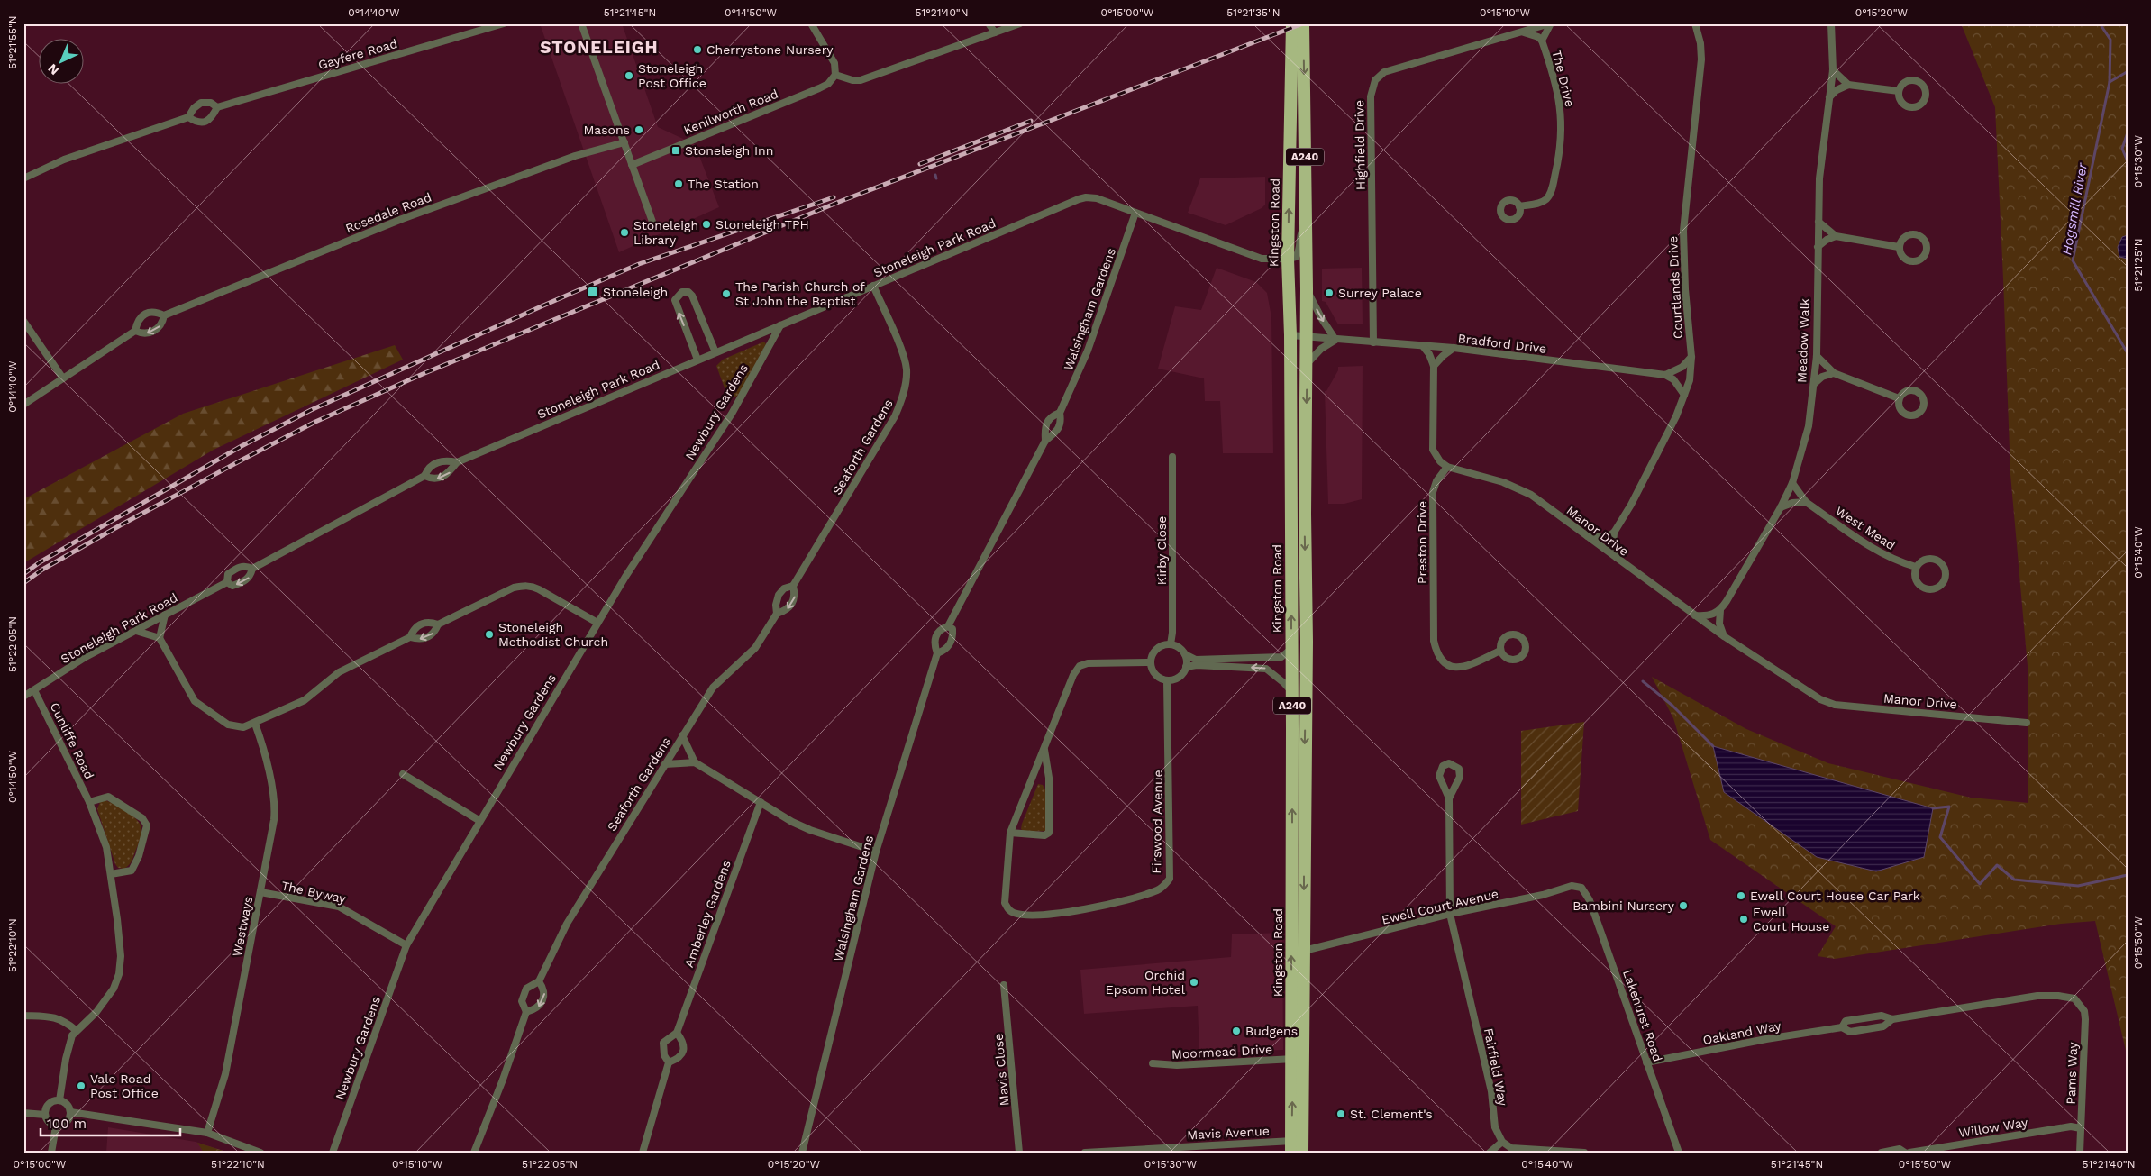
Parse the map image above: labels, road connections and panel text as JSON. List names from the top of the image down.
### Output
{
  "streets": {
    "highway": ["A240", "Kingston Road"],
    "street": [
      "Gayfere Road",
      "The Drive",
      "Kenilworth Road",
      "Highfield Drive",
      "Rosedale Road",
      "Stoneleigh Park Road",
      "Courtlands Drive",
      "Walsingham Gardens",
      "Meadow Walk",
      "Bradford Drive",
      "Newbury Gardens",
      "Seaforth Gardens",
      "West Mead",
      "Manor Drive",
      "Preston Drive",
      "Kirby Close",
      "Cunliffe Road",
      "Firswood Avenue",
      "The Byway",
      "Ewell Court Avenue",
      "Amberley Gardens",
      "Westways",
      "Lakehurst Road",
      "Oakland Way",
      "Moormead Drive",
      "Fairfield Way",
      "Mavis Close",
      "Pams Way",
      "Willow Way",
      "Mavis Avenue"
    ]
  },
  "crossings": [
    ["The Drive", "Highfield Drive"],
    ["Highfield Drive", "Bradford Drive"],
    ["Kingston Road", "Stoneleigh Park Road"],
    ["Kingston Road", "Bradford Drive"],
    ["Kingston Road", "Ewell Court Avenue"],
    ["Kingston Road", "Moormead Drive"],
    ["Kingston Road", "Mavis Avenue"],
    ["Stoneleigh Park Road", "Walsingham Gardens"],
    ["Stoneleigh Park Road", "Newbury Gardens"],
    ["Stoneleigh Park Road", "Seaforth Gardens"],
    ["Stoneleigh Park Road", "Cunliffe Road"],
    ["Meadow Walk", "West Mead"],
    ["Newbury Gardens", "The Byway"],
    ["Manor Drive", "Preston Drive"],
    ["Kirby Close", "Firswood Avenue"],
    ["The Byway", "Westways"],
    ["Ewell Court Avenue", "Lakehurst Road"],
    ["Ewell Court Avenue", "Fairfield Way"],
    ["Lakehurst Road", "Oakland Way"],
    ["Oakland Way", "Pams Way"],
    ["Pams Way", "Willow Way"]
  ],
  "districts": ["STONELEIGH"],
  "water": ["Hogsmill River"],
  "places": {
    "other": [
      "Cherrystone Nursery",
      "Stoneleigh Post Office",
      "Masons",
      "The Station",
      "Stoneleigh TPH",
      "Stoneleigh Library",
      "Surrey Palace",
      "The Parish Church of St John the Baptist",
      "Stoneleigh Methodist Church",
      "Ewell Court House Car Park",
      "Bambini Nursery",
      "Ewell Court House",
      "Orchid Epsom Hotel",
      "Budgens",
      "Vale Road Post Office",
      "St. Clement's"
    ],
    "transit": ["Stoneleigh Inn", "Stoneleigh"]
  },
  "scale_bar": "100 m",
  "north": "bottom left",
  "coordinates": [
    "0°14'40\"W",
    "51°21'45\"N",
    "0°14'50\"W",
    "51°21'40\"N",
    "0°15'00\"W",
    "51°21'35\"N",
    "0°15'10\"W",
    "0°15'20\"W",
    "51°21'55\"N",
    "0°15'30\"W",
    "51°21'25\"N",
    "0°15'40\"W",
    "51°22'05\"N",
    "0°15'50\"W",
    "51°22'10\"N"
  ]
}
